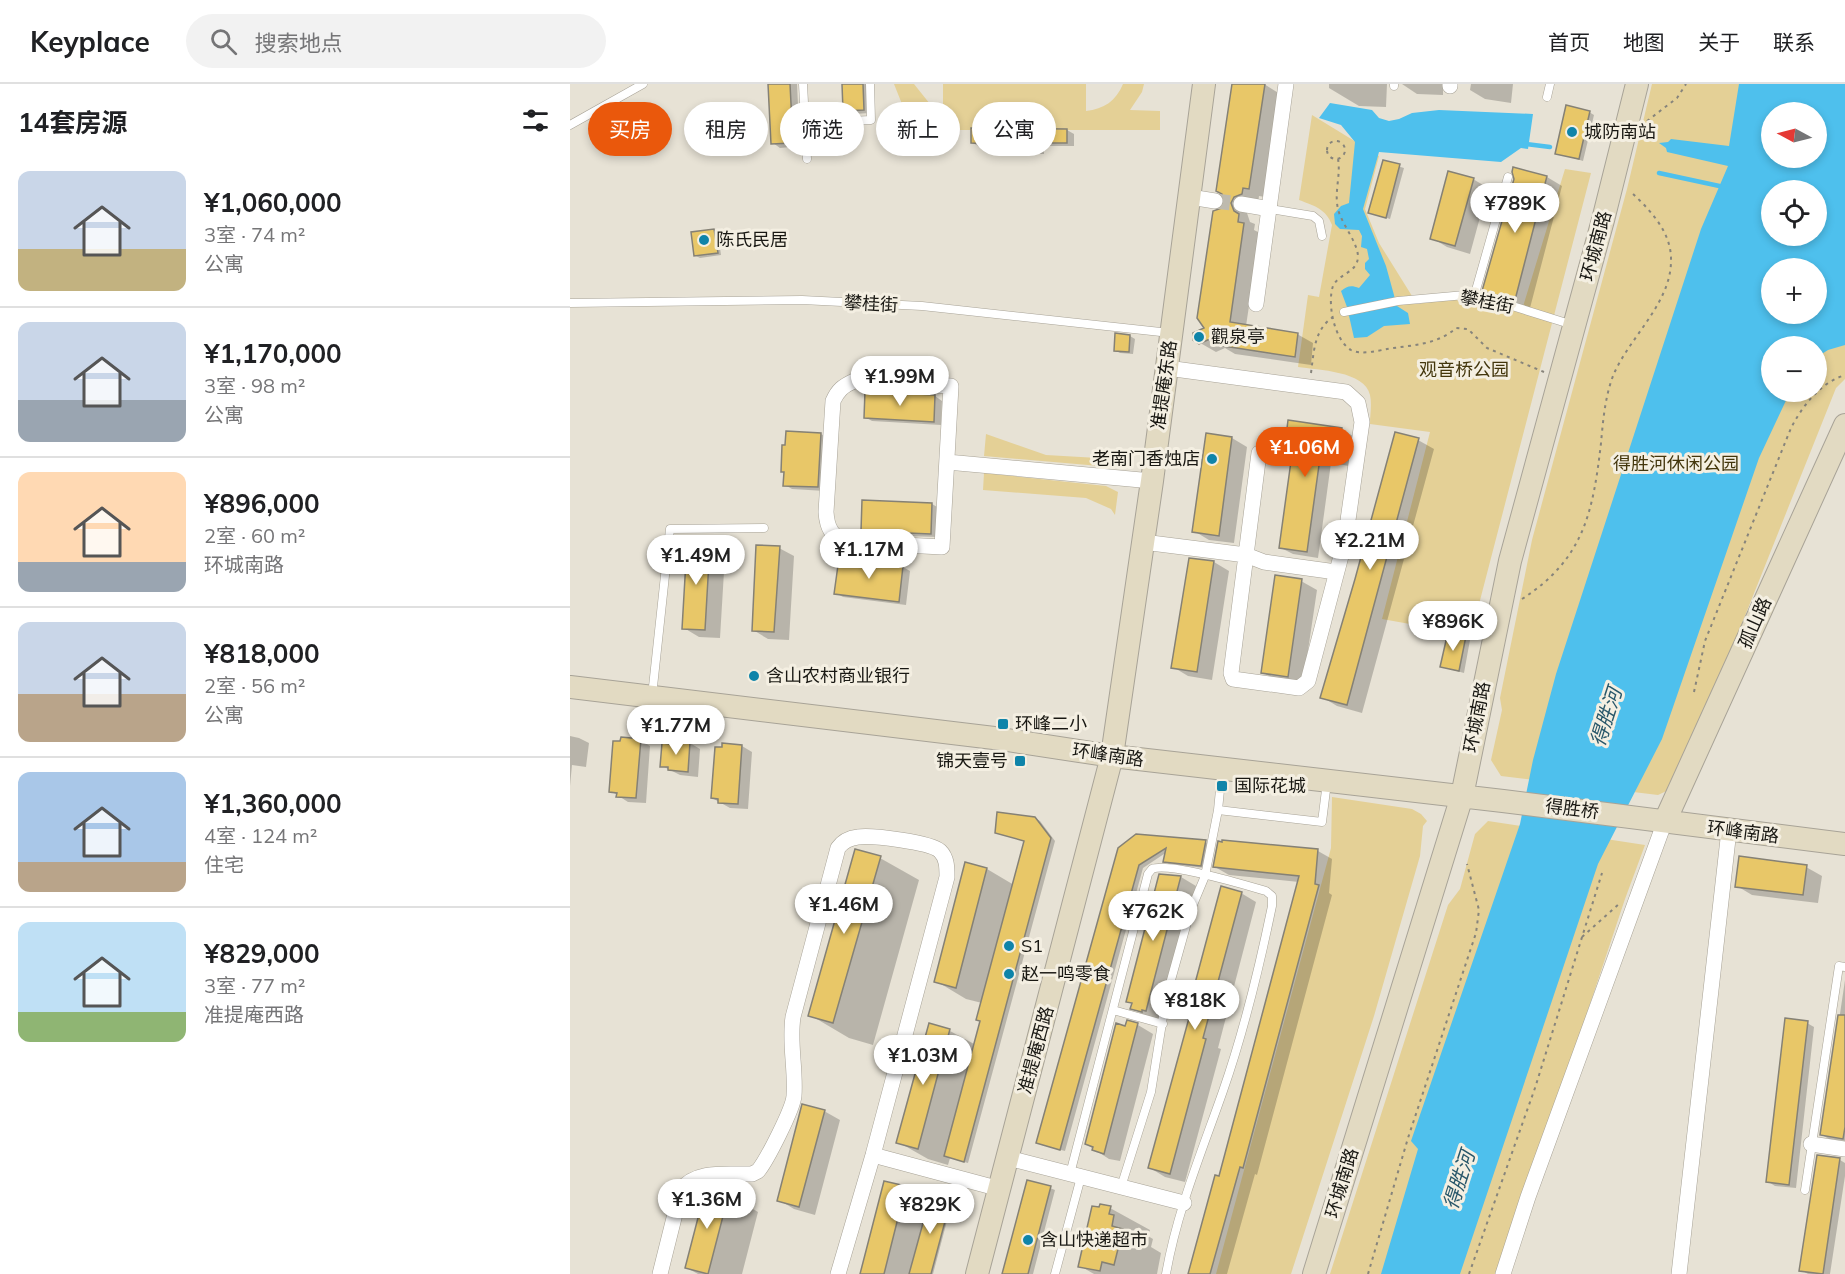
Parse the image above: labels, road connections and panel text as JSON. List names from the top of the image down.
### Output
{
  "streets": {
    "main road": [
      "环城南路",
      "准提庵东路",
      "孤山路",
      "环峰南路",
      "得胜桥",
      "准提庵西路"
    ],
    "lane": ["攀桂街"]
  },
  "crossings": [
    ["环城南路", "攀桂街"],
    ["环城南路", "环峰南路"],
    ["攀桂街", "准提庵东路"],
    ["准提庵东路", "环峰南路"],
    ["准提庵东路", "准提庵西路"],
    ["孤山路", "环峰南路"],
    ["环峰南路", "得胜桥"],
    ["环峰南路", "准提庵西路"]
  ],
  "water": ["得胜河"],
  "parks": ["观音桥公园", "得胜河休闲公园"],
  "places": {
    "other": [
      "城防南站",
      "陈氏民居",
      "觀泉亭",
      "老南门香烛店",
      "含山农村商业银行",
      "S1",
      "赵一鸣零食",
      "含山快递超市"
    ],
    "transit": ["环峰二小", "锦天壹号", "国际花城"]
  },
  "north": "left",
  "page": {
    "header": "Keyplace",
    "search": "搜索地点",
    "nav": [
      "首页",
      "地图",
      "关于",
      "联系"
    ],
    "heading": "14套房源",
    "map_buttons": ["+", "−"],
    "chip": [
      "买房",
      "租房",
      "筛选",
      "新上",
      "公寓"
    ],
    "list": [
      {
        "name": "¥1,060,000",
        "note": "3室 · 74 m² · 公寓"
      },
      {
        "name": "¥1,170,000",
        "note": "3室 · 98 m² · 公寓"
      },
      {
        "name": "¥896,000",
        "note": "2室 · 60 m² · 环城南路"
      },
      {
        "name": "¥818,000",
        "note": "2室 · 56 m² · 公寓"
      },
      {
        "name": "¥1,360,000",
        "note": "4室 · 124 m² · 住宅"
      },
      {
        "name": "¥829,000",
        "note": "3室 · 77 m² · 准提庵西路"
      }
    ],
    "price": [
      "¥789K",
      "¥1.99M",
      "¥1.06M",
      "¥2.21M",
      "¥1.17M",
      "¥1.49M",
      "¥896K",
      "¥1.77M",
      "¥1.46M",
      "¥762K",
      "¥818K",
      "¥1.03M",
      "¥1.36M",
      "¥829K"
    ]
  }
}
